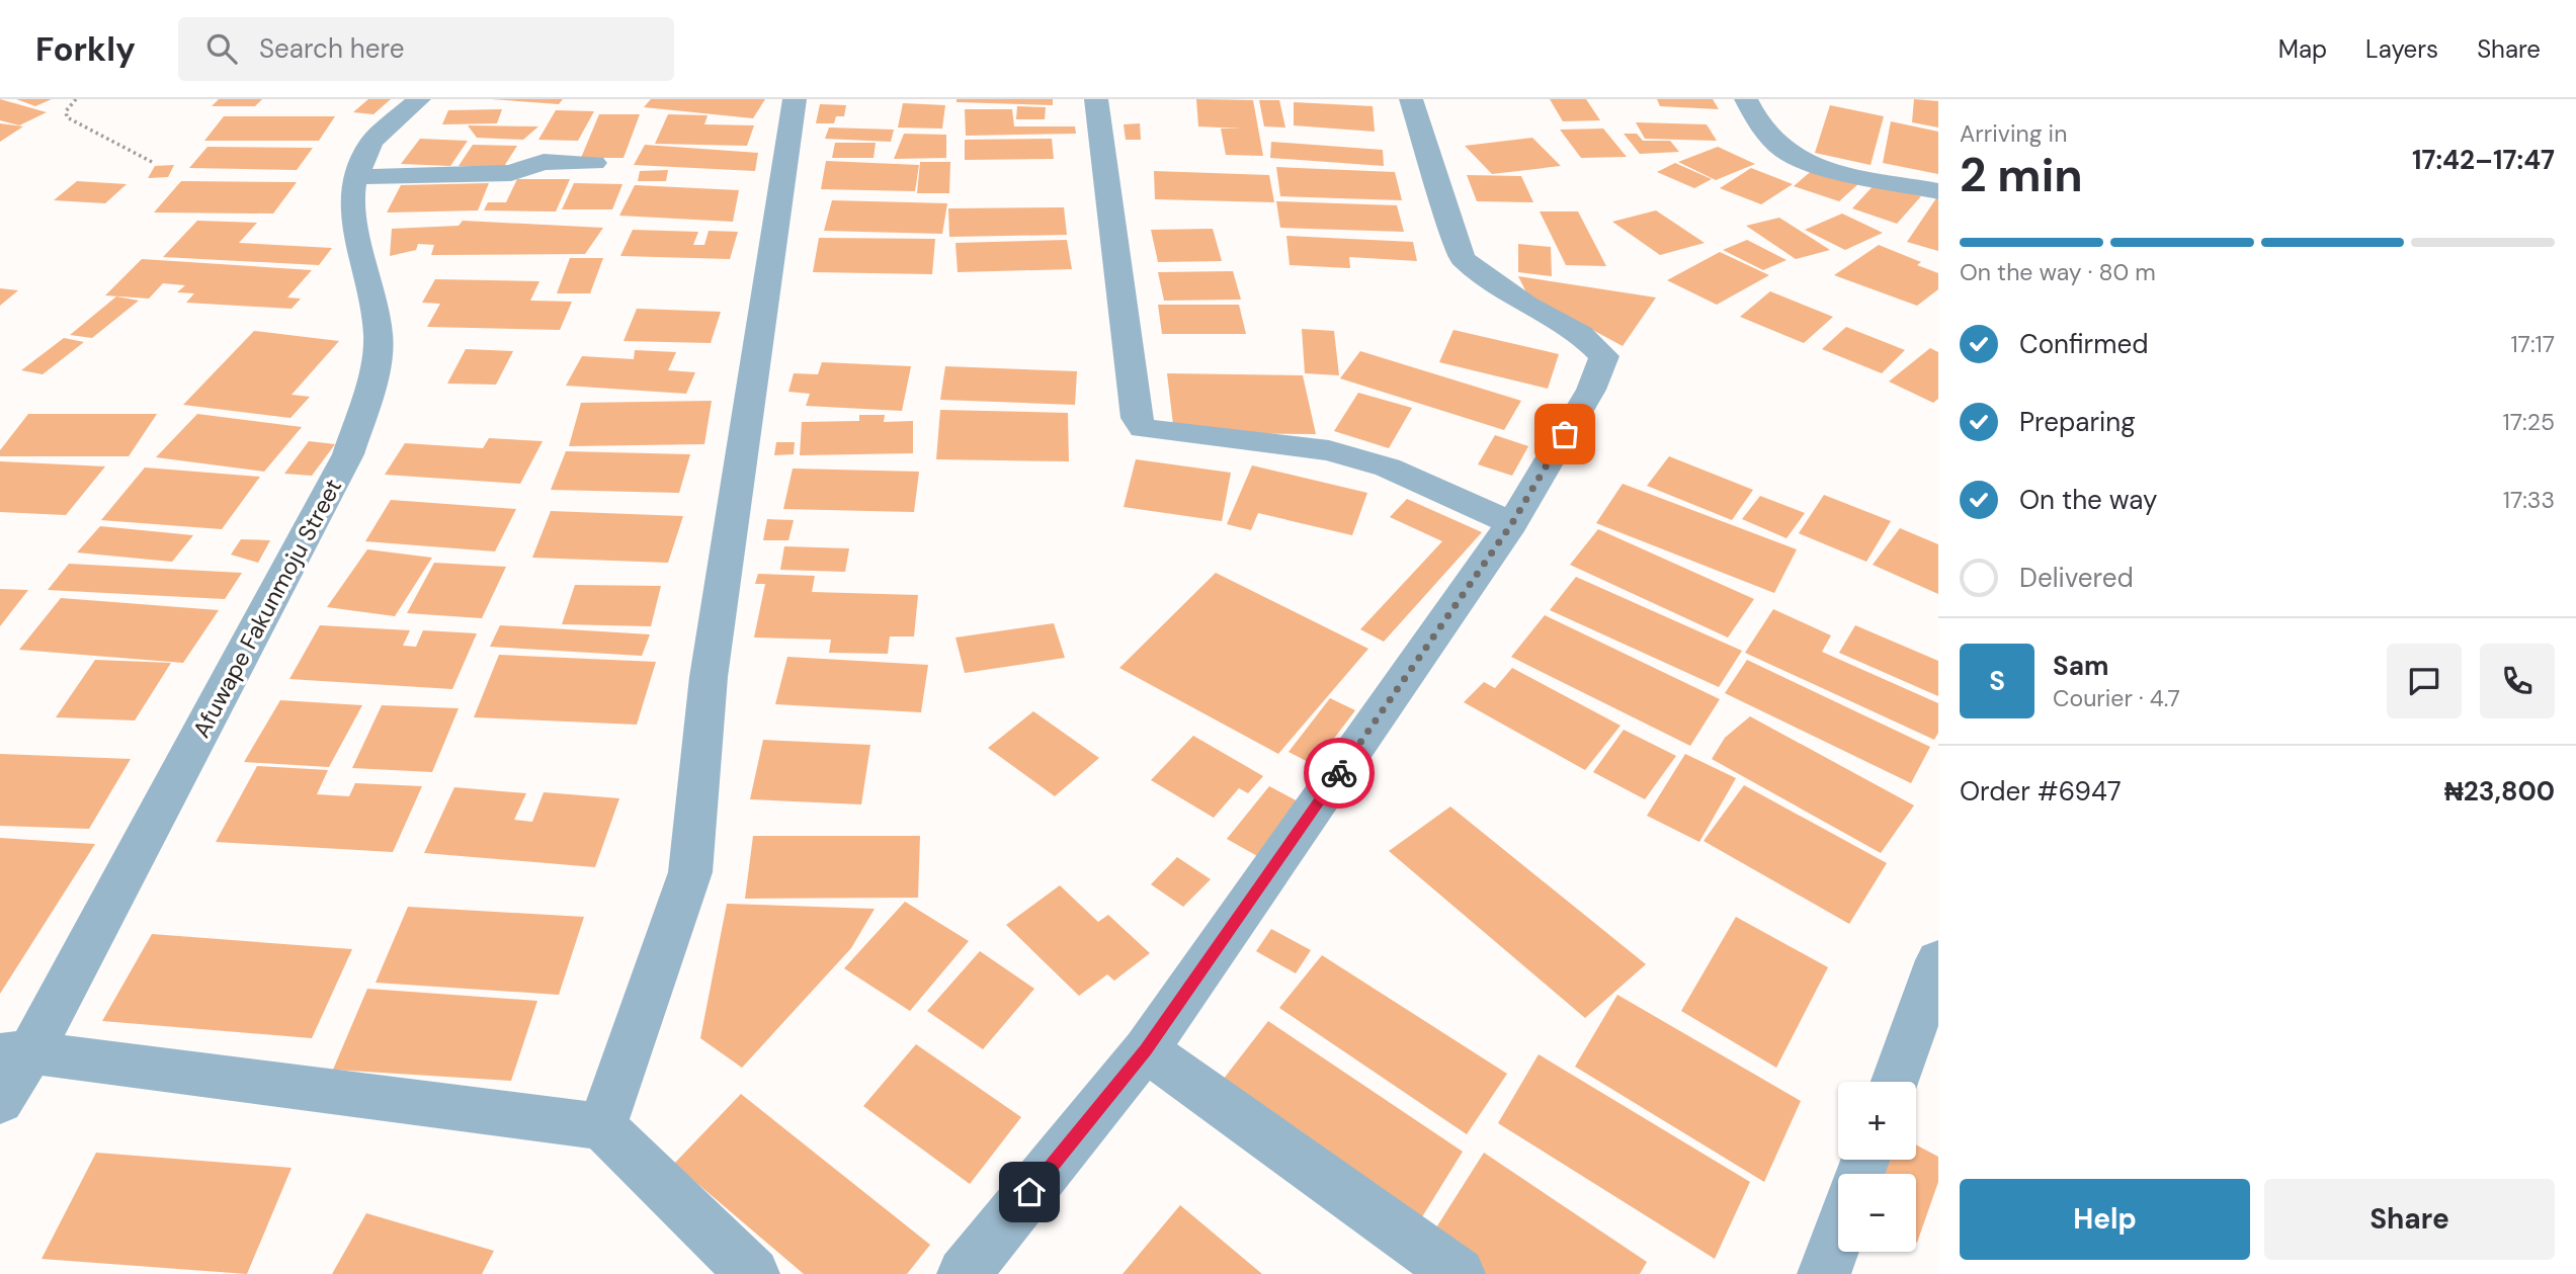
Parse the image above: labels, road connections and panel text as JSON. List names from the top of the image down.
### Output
{
  "streets": {
    "street": ["Afuwape Fakunmoju Street"]
  },
  "page": {
    "header": "Forkly",
    "search": "Search here",
    "nav": ["Map", "Layers", "Share"],
    "heading": ["2 min", "Arriving in", "17:42–17:47"],
    "panel": [
      "Sam",
      "Courier · 4.7",
      "Order #6947",
      "₦23,800"
    ],
    "bar": "On the way · 80 m",
    "list": [
      ["Confirmed", "17:17"],
      ["Preparing", "17:25"],
      ["On the way", "17:33"],
      "Delivered"
    ],
    "round": "S",
    "map_buttons": ["+", "−"],
    "buttons": ["Help", "Share"]
  }
}
